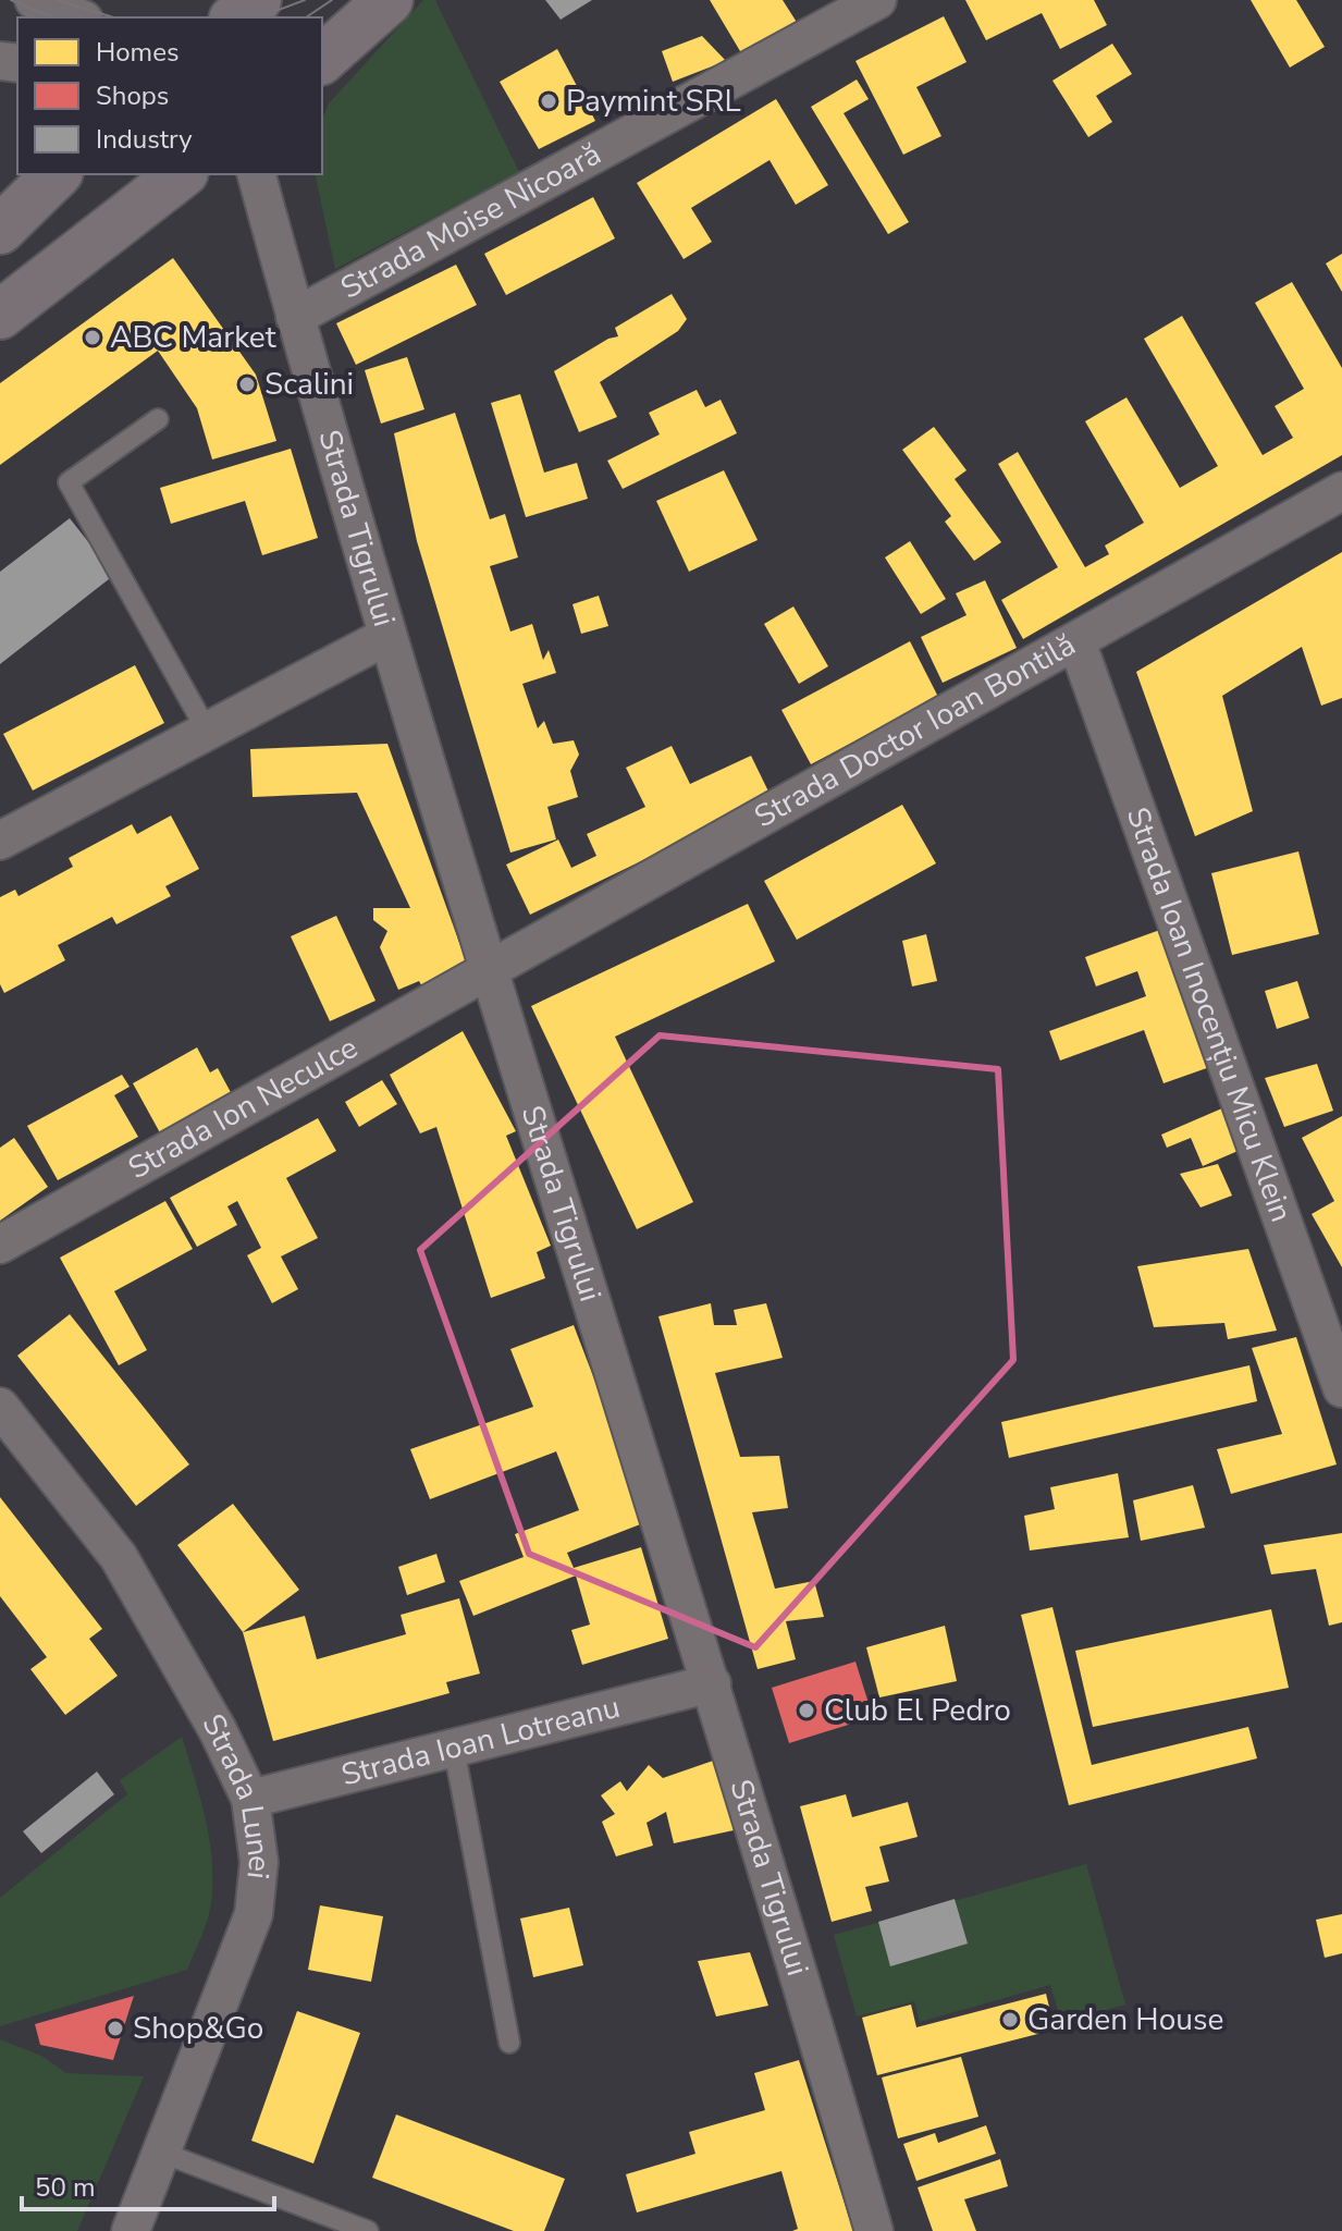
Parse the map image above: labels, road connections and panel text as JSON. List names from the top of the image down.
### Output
{
  "streets": {
    "street": [
      "Strada Moise Nicoară",
      "Strada Tigrului",
      "Strada Doctor Ioan Bontilă",
      "Strada Ioan Inocențiu Micu Klein",
      "Strada Ion Neculce",
      "Strada Ioan Lotreanu",
      "Strada Lunei"
    ]
  },
  "crossings": [
    ["Strada Moise Nicoară", "Strada Tigrului"],
    ["Strada Tigrului", "Strada Doctor Ioan Bontilă"],
    ["Strada Tigrului", "Strada Ion Neculce"],
    ["Strada Tigrului", "Strada Ioan Lotreanu"],
    ["Strada Doctor Ioan Bontilă", "Strada Ioan Inocențiu Micu Klein"],
    ["Strada Doctor Ioan Bontilă", "Strada Ion Neculce"],
    ["Strada Ioan Lotreanu", "Strada Lunei"]
  ],
  "places": [
    "Paymint SRL",
    "ABC Market",
    "Scalini",
    "Club El Pedro",
    "Garden House",
    "Shop&Go"
  ],
  "legend": ["Homes", "Shops", "Industry"],
  "scale_bar": "50 m"
}
